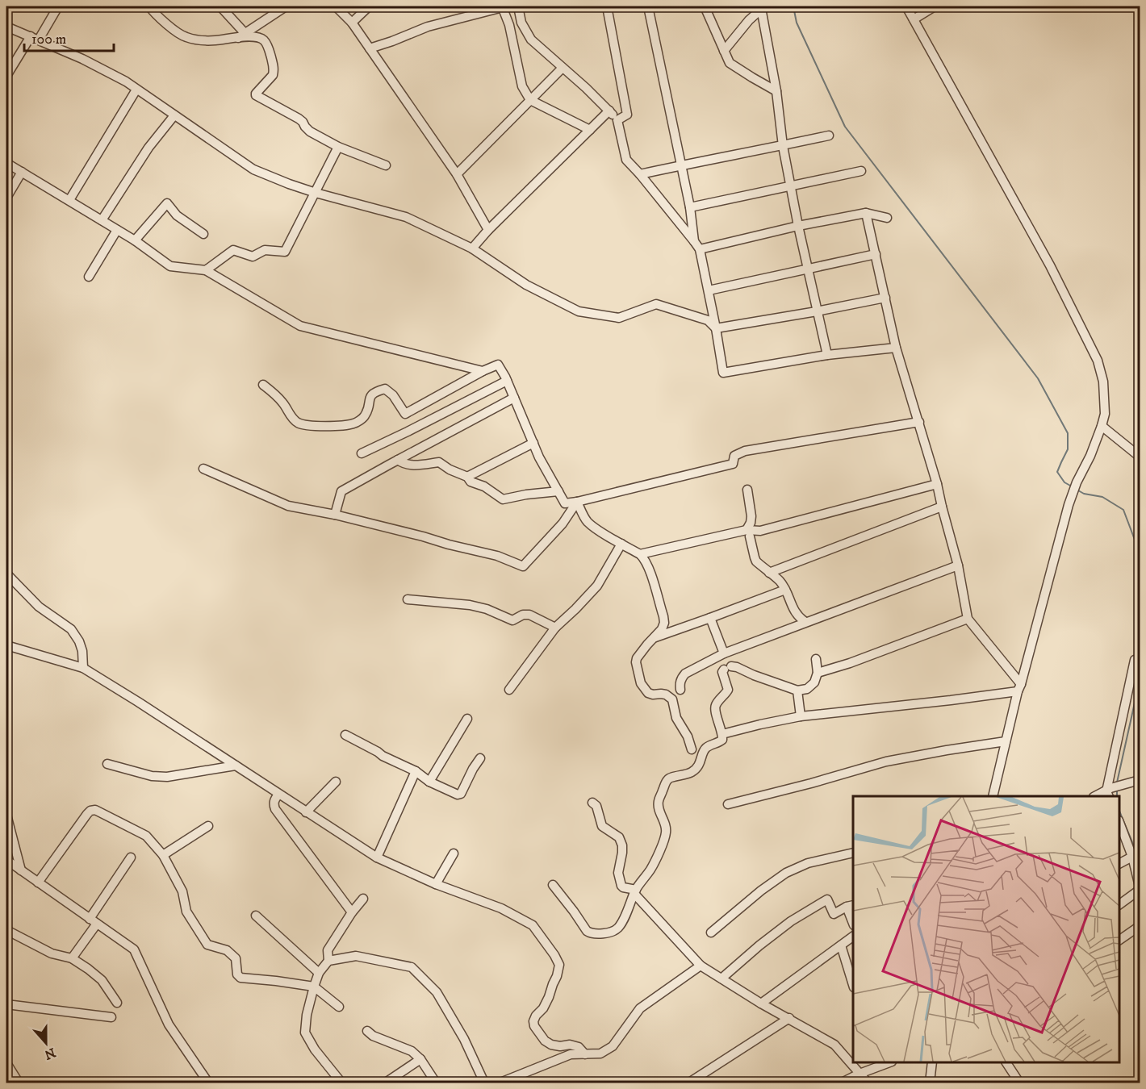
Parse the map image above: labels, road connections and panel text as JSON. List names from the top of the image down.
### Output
{
  "scale_bar": "100 m",
  "north": "bottom"
}
